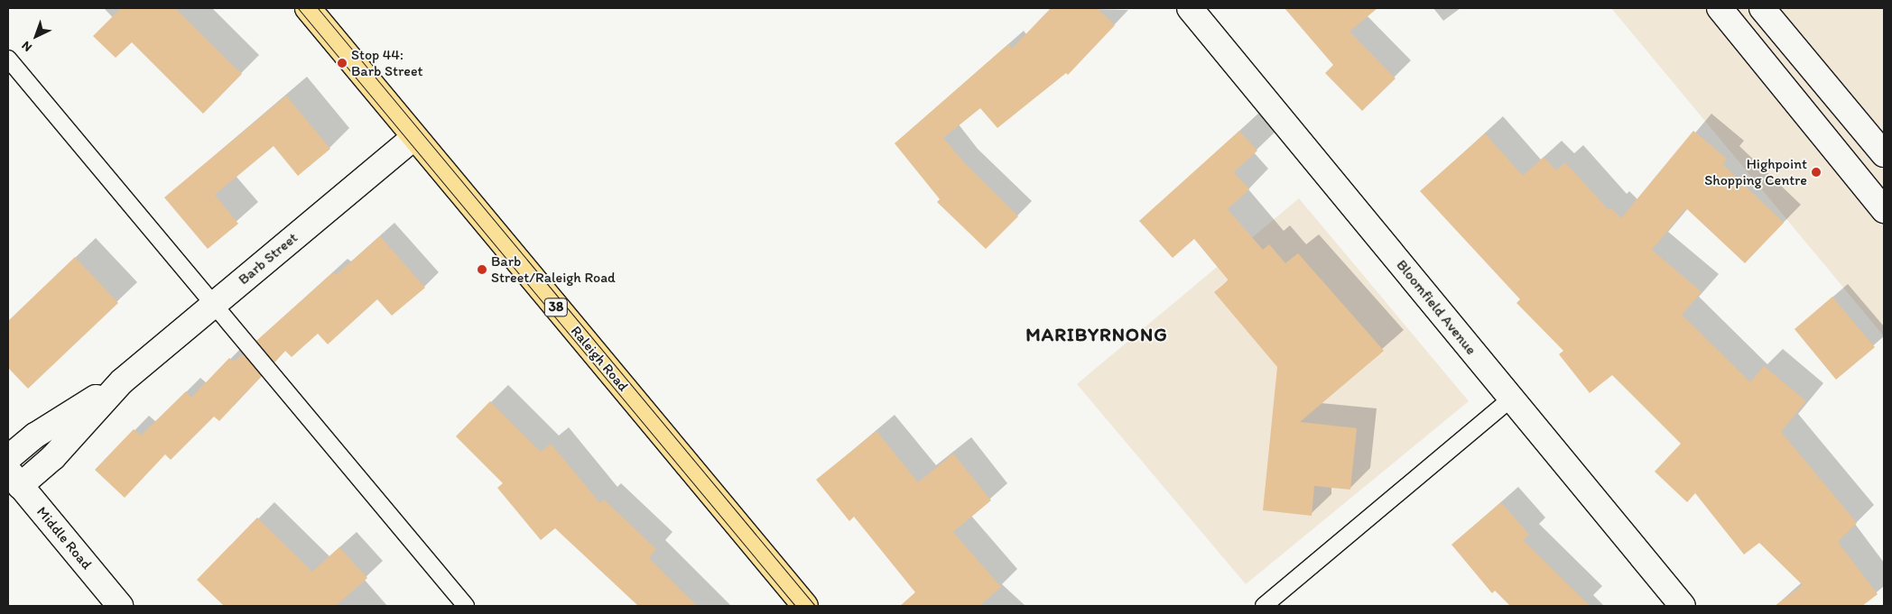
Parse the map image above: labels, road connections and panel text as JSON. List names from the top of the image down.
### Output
{
  "streets": {
    "main road": ["38", "Raleigh Road"],
    "street": ["Barb Street", "Bloomfield Avenue", "Middle Road"]
  },
  "crossings": [
    ["Barb Street", "Raleigh Road"],
    ["Barb Street", "Middle Road"]
  ],
  "districts": ["MARIBYRNONG"],
  "places": ["Stop 44: Barb Street", "Highpoint Shopping Centre", "Barb Street/Raleigh Road"],
  "north": "bottom left"
}
